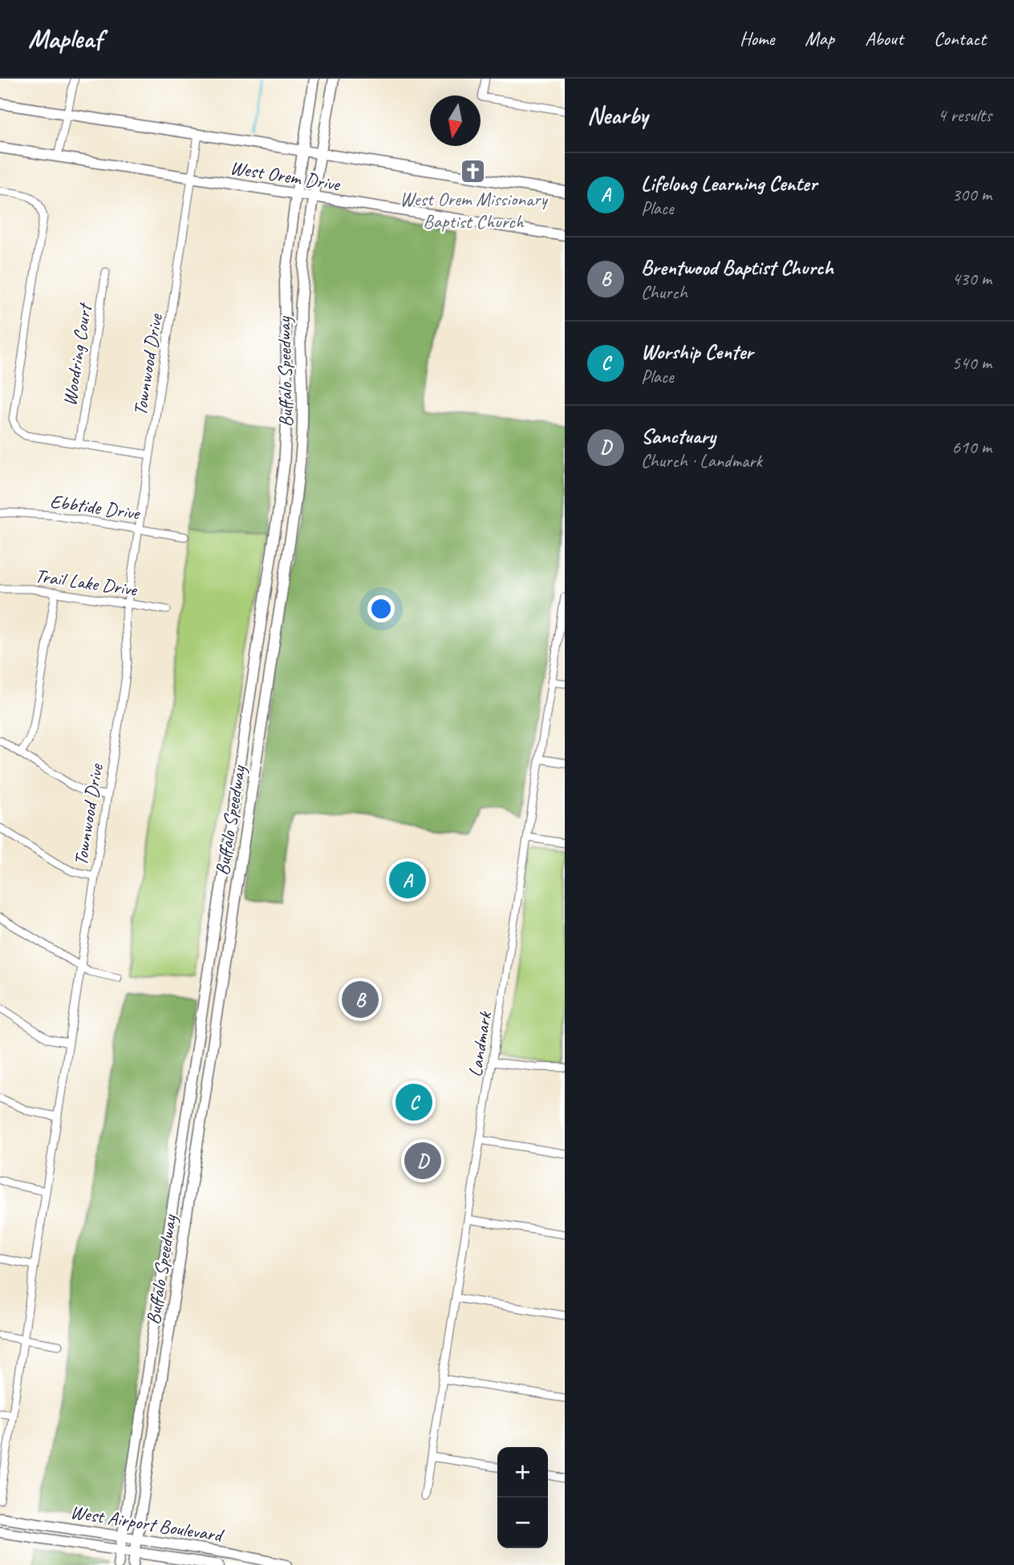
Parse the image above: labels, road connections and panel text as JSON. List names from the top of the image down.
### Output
{
  "streets": {
    "main road": ["West Orem Drive", "Buffalo Speedway", "West Airport Boulevard"],
    "street": [
      "Woodring Court",
      "Townwood Drive",
      "Ebbtide Drive",
      "Trail Lake Drive",
      "Landmark"
    ]
  },
  "crossings": [
    ["West Orem Drive", "Townwood Drive"],
    ["West Orem Drive", "Buffalo Speedway"],
    ["Townwood Drive", "Ebbtide Drive"],
    ["Townwood Drive", "Trail Lake Drive"],
    ["Buffalo Speedway", "West Airport Boulevard"]
  ],
  "places": {
    "church": ["West Orem Missionary Baptist Church"]
  },
  "north": "bottom",
  "page": {
    "header": "Mapleaf",
    "nav": [
      "Home",
      "Map",
      "About",
      "Contact"
    ],
    "heading": ["Nearby", "4 results"],
    "list": [
      {
        "mark": "A",
        "name": "Lifelong Learning Center",
        "note": "Place",
        "value": "300 m"
      },
      {
        "mark": "B",
        "name": "Brentwood Baptist Church",
        "note": "Church",
        "value": "430 m"
      },
      {
        "mark": "C",
        "name": "Worship Center",
        "note": "Place",
        "value": "540 m"
      },
      {
        "mark": "D",
        "name": "Sanctuary",
        "note": "Church · Landmark",
        "value": "610 m"
      }
    ],
    "pins": [
      "A",
      "B",
      "C",
      "D"
    ],
    "map_buttons": ["+", "−"]
  }
}
